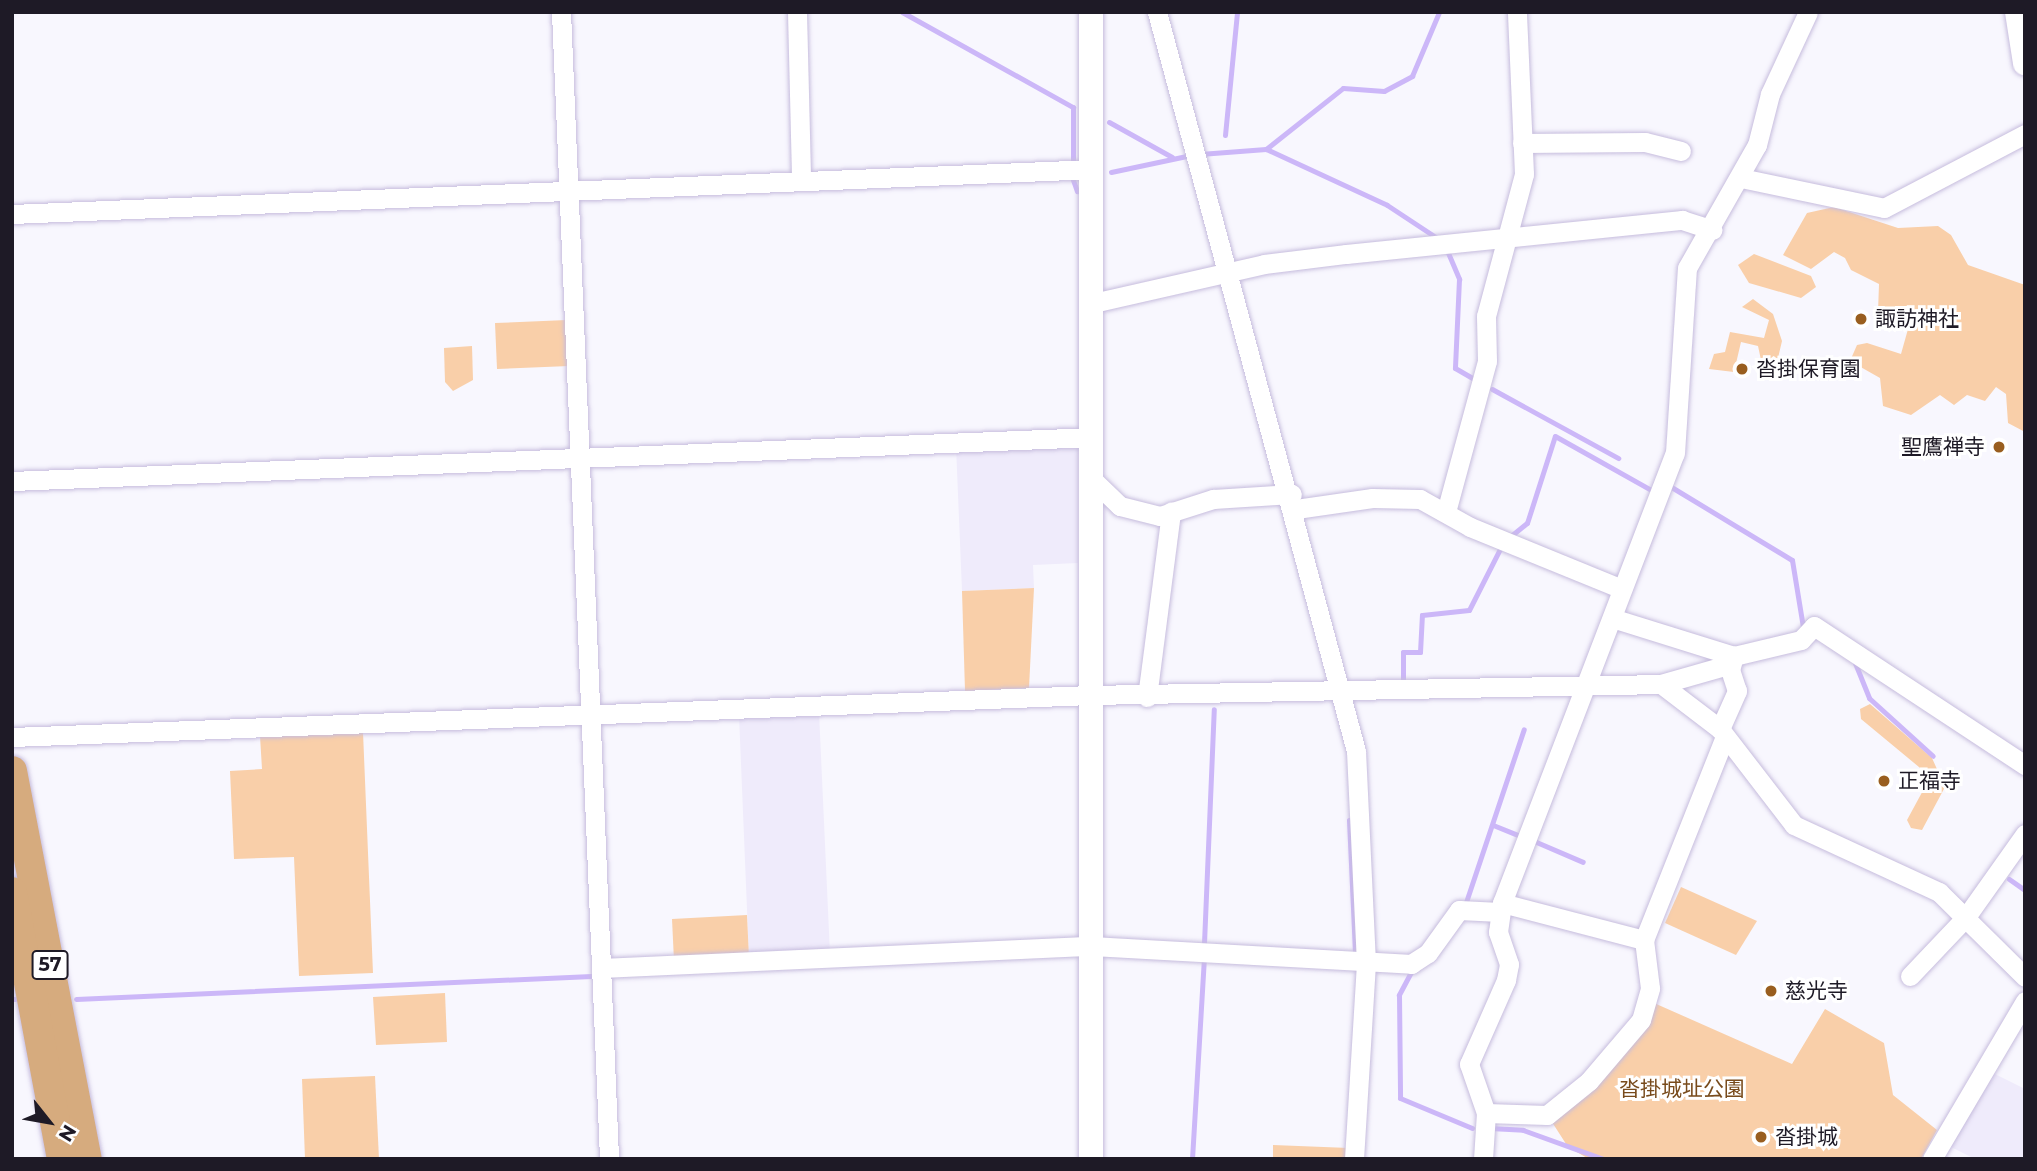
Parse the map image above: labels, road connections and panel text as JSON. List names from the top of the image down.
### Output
{
  "streets": {
    "main road": ["57"]
  },
  "parks": ["沓掛城址公園"],
  "places": [
    "諏訪神社",
    "沓掛保育園",
    "聖鷹禅寺",
    "正福寺",
    "慈光寺",
    "沓掛城"
  ],
  "north": "bottom right"
}
